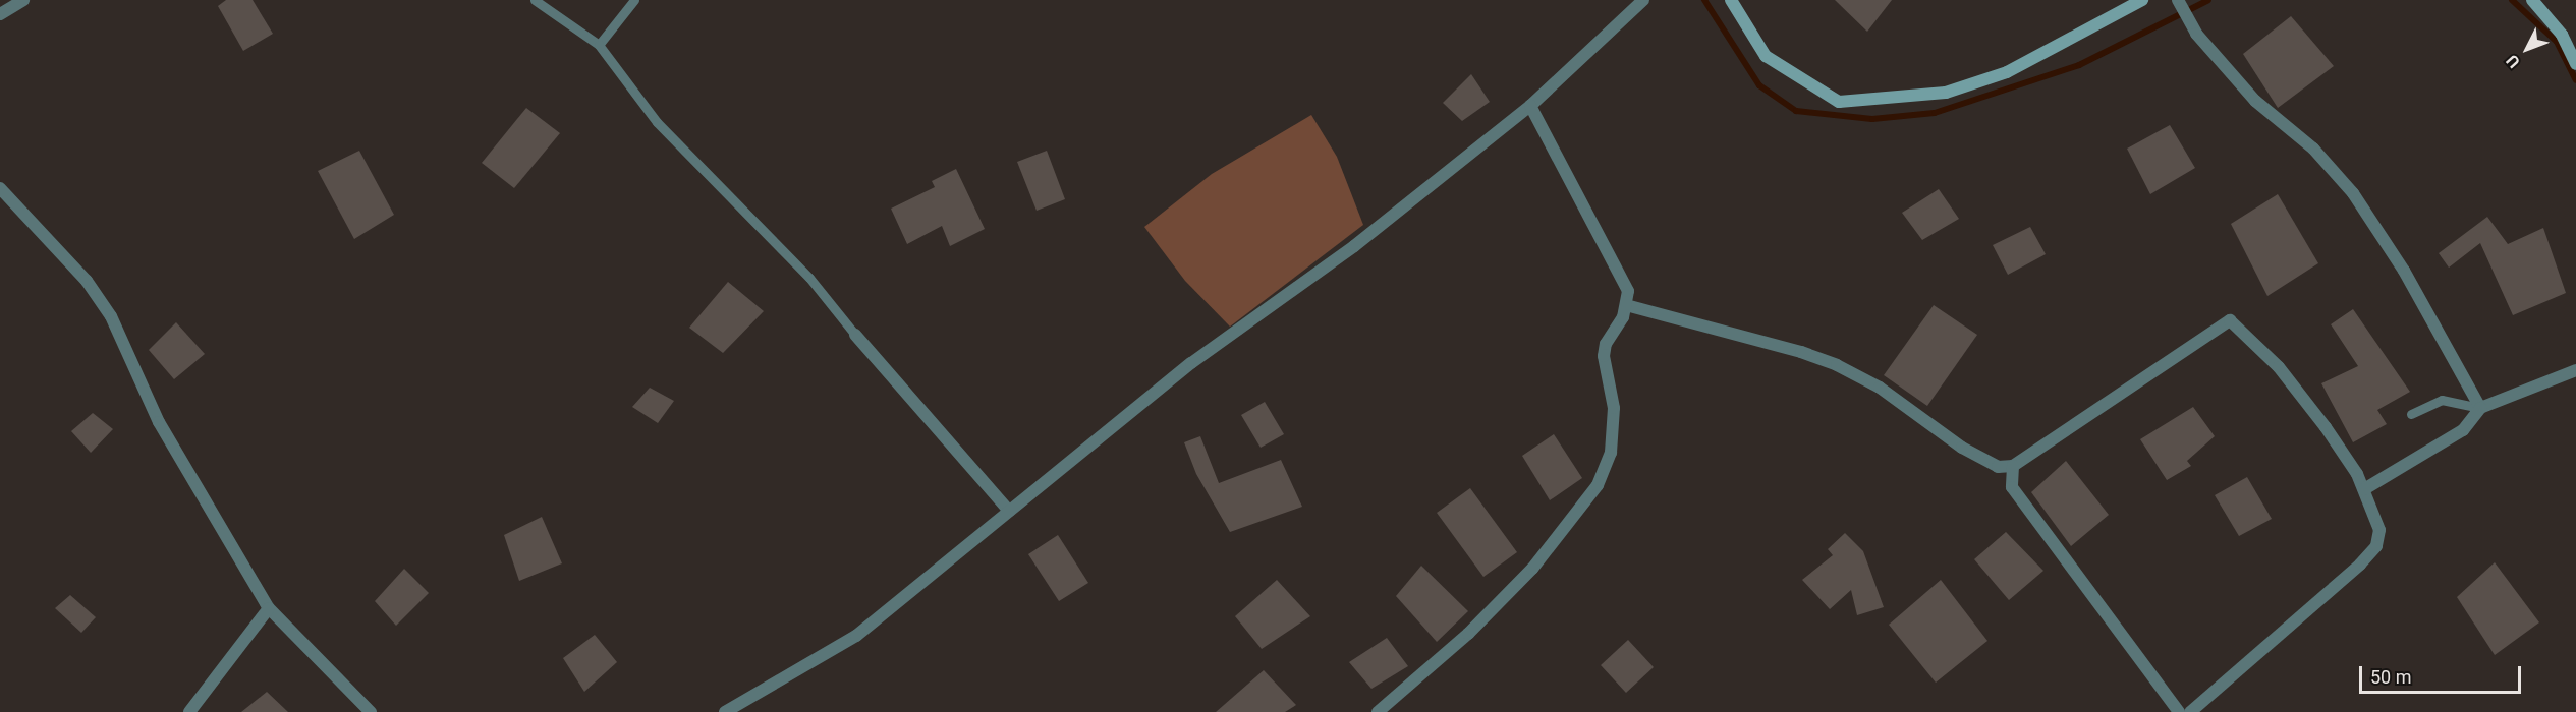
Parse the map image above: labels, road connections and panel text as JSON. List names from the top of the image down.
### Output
{
  "scale_bar": "50 m",
  "north": "bottom left"
}
